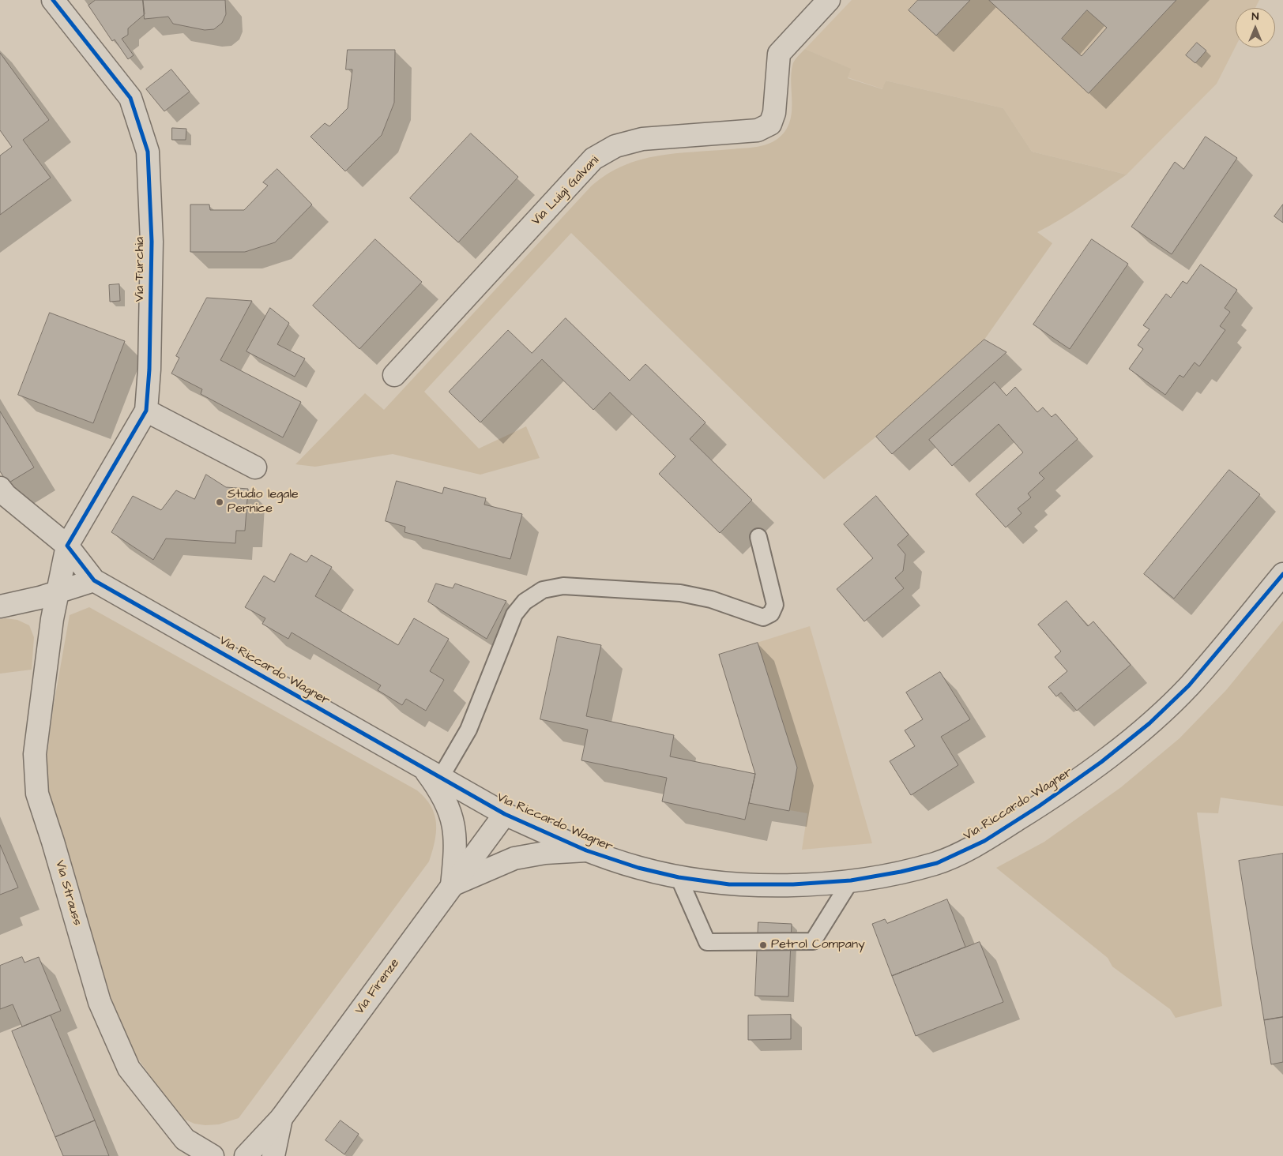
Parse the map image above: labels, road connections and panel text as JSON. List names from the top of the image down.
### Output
{
  "streets": {
    "street": [
      "Via Luigi Galvani",
      "Via Turchia",
      "Via Riccardo Wagner",
      "Via Strauss",
      "Via Firenze"
    ]
  },
  "crossings": [
    ["Via Turchia", "Via Strauss"],
    ["Via Riccardo Wagner", "Via Firenze"]
  ],
  "places": ["Studio legale Pernice", "Petrol Company"],
  "north": "top"
}
